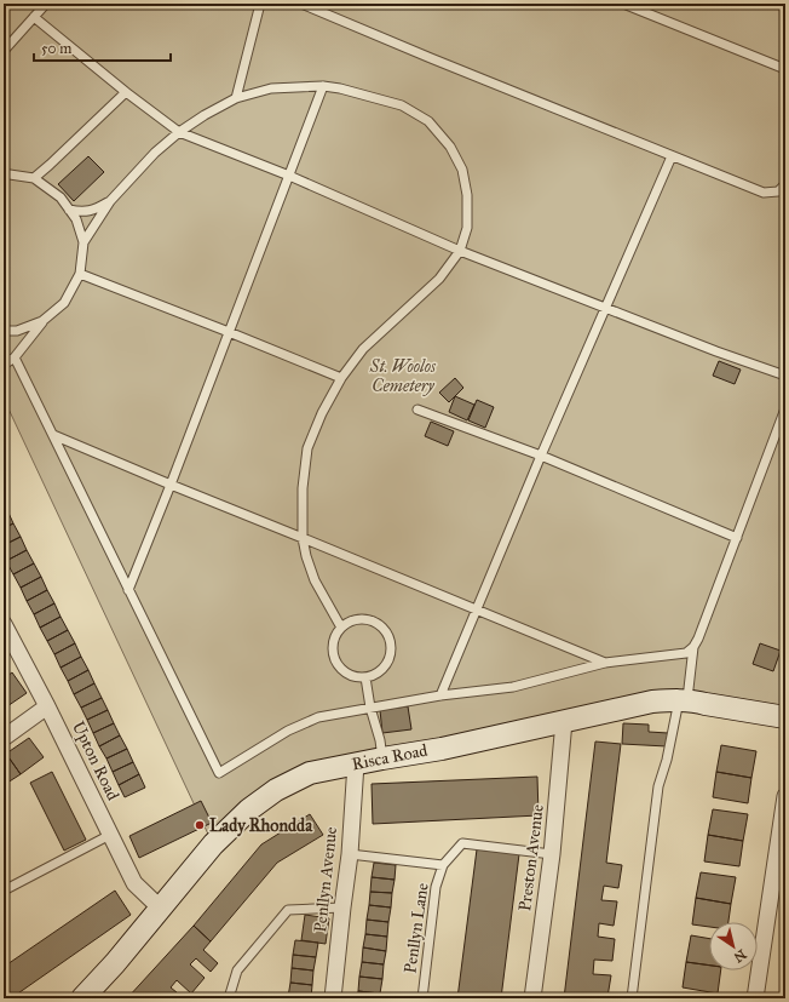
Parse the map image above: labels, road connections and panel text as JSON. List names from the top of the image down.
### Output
{
  "streets": {
    "main road": ["Risca Road"],
    "street": ["Upton Road", "Preston Avenue", "Penllyn Avenue"],
    "lane": ["Penllyn Lane"]
  },
  "crossings": [
    ["Risca Road", "Upton Road"],
    ["Risca Road", "Preston Avenue"],
    ["Risca Road", "Penllyn Avenue"],
    ["Preston Avenue", "Penllyn Lane"]
  ],
  "parks": ["St. Woolos Cemetery"],
  "places": ["Lady Rhondda"],
  "scale_bar": "50 m",
  "north": "bottom right"
}
